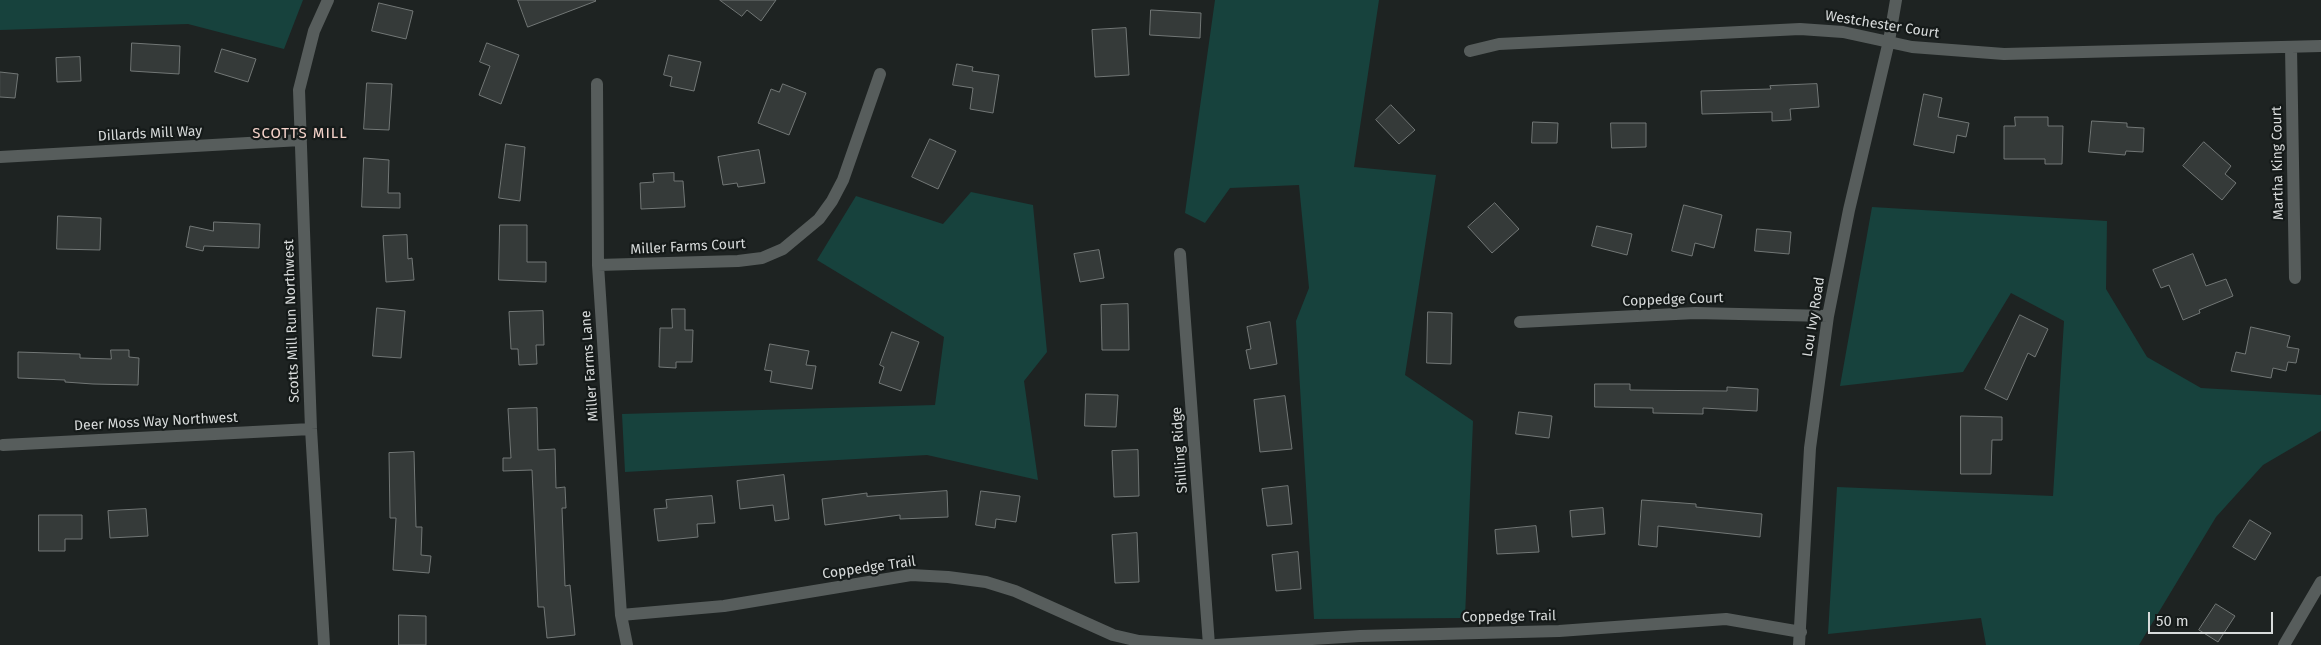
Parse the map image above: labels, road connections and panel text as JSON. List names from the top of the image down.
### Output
{
  "streets": {
    "street": [
      "Westchester Court",
      "Dillards Mill Way",
      "Martha King Court",
      "Miller Farms Court",
      "Coppedge Court",
      "Lou Ivy Road",
      "Scotts Mill Run Northwest",
      "Miller Farms Lane",
      "Deer Moss Way Northwest",
      "Shilling Ridge",
      "Coppedge Trail"
    ]
  },
  "crossings": [
    ["Westchester Court", "Martha King Court"],
    ["Westchester Court", "Lou Ivy Road"],
    ["Dillards Mill Way", "Scotts Mill Run Northwest"],
    ["Miller Farms Court", "Miller Farms Lane"],
    ["Coppedge Court", "Lou Ivy Road"],
    ["Lou Ivy Road", "Coppedge Trail"],
    ["Scotts Mill Run Northwest", "Deer Moss Way Northwest"],
    ["Miller Farms Lane", "Coppedge Trail"]
  ],
  "districts": ["SCOTTS MILL"],
  "scale_bar": "50 m"
}
